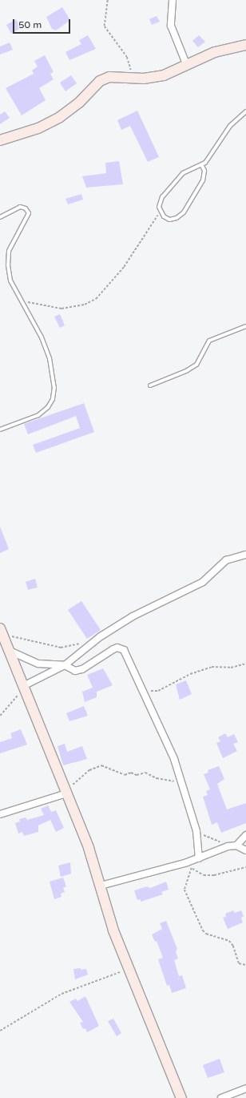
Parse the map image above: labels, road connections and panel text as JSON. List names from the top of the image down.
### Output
{
  "scale_bar": "50 m"
}
